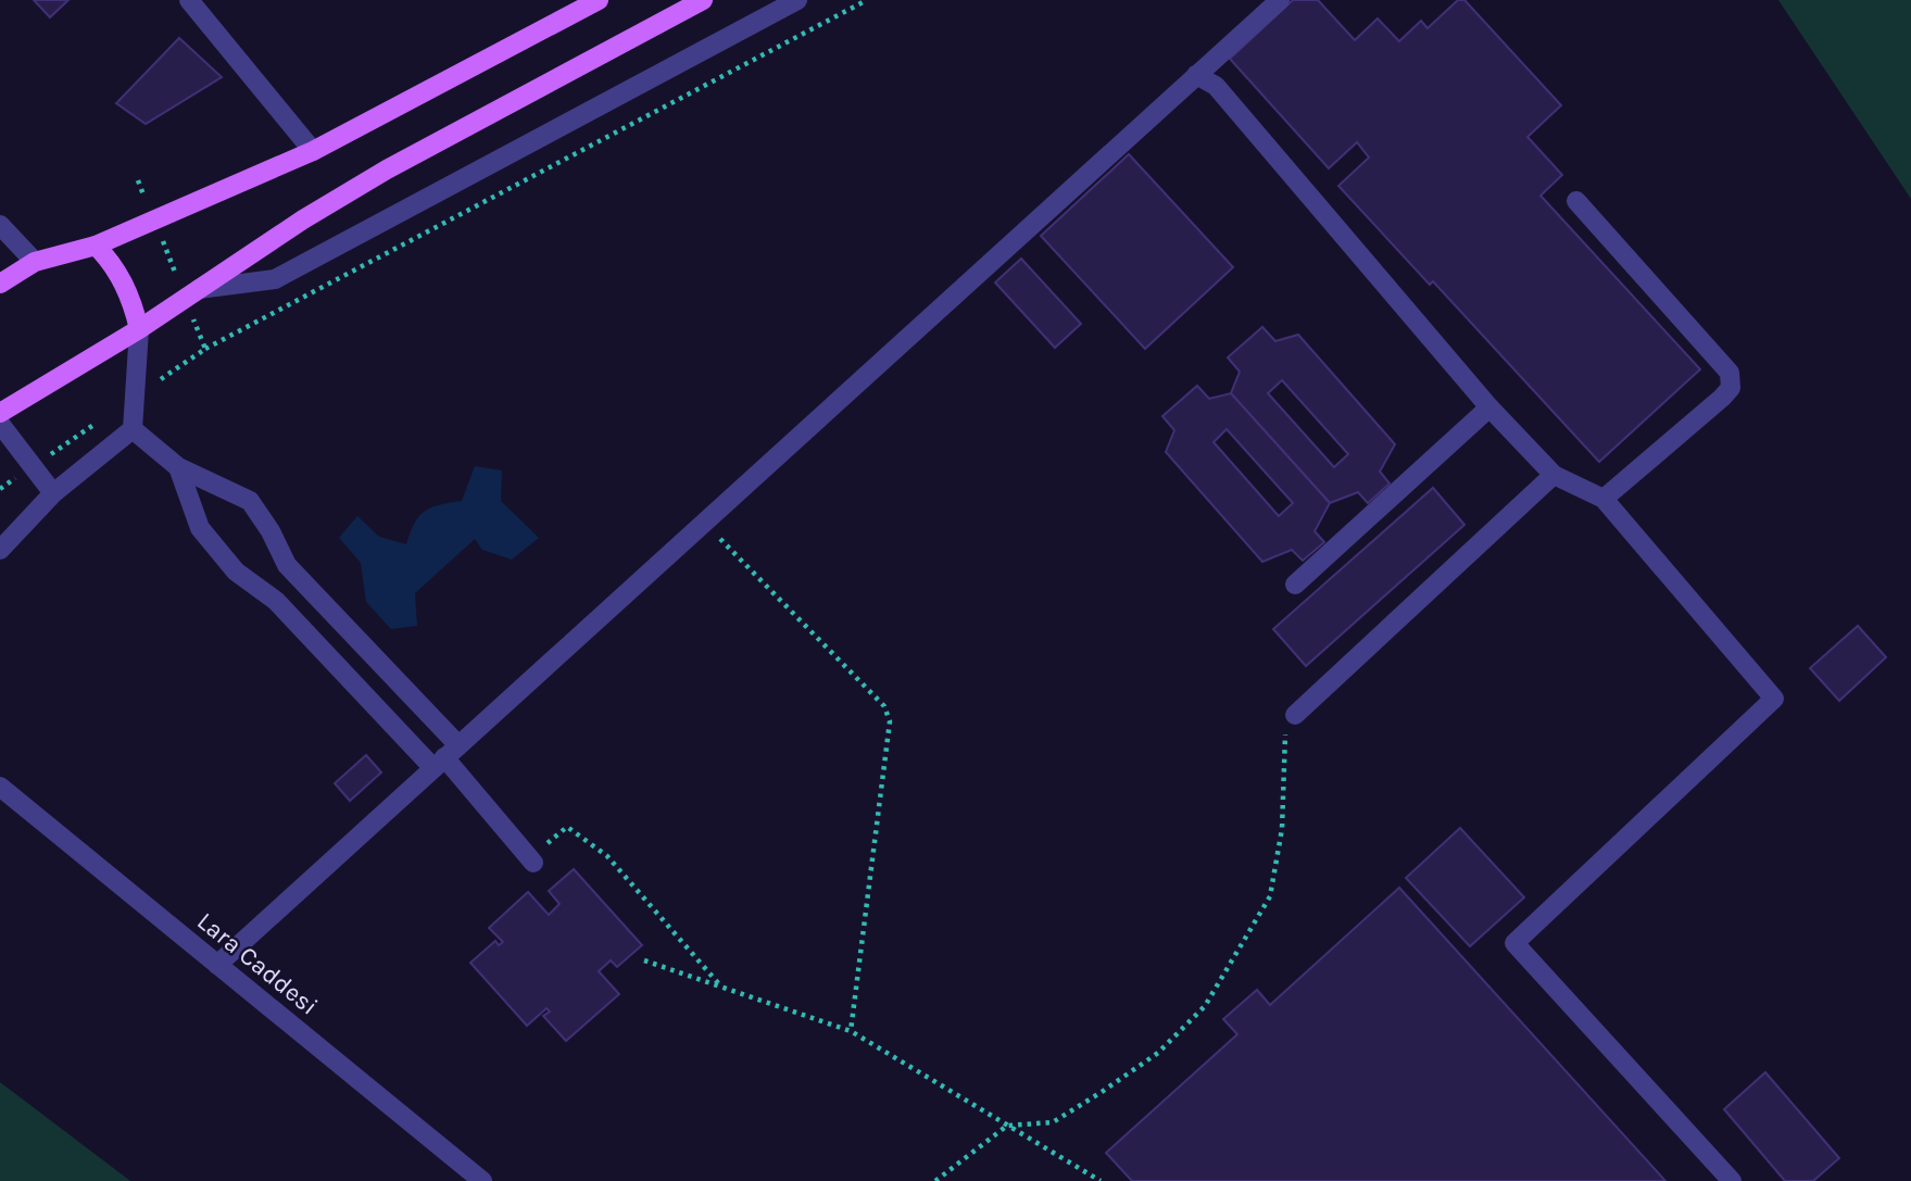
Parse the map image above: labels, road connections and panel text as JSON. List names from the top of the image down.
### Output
{
  "streets": {
    "street": ["Lara Caddesi"]
  }
}
